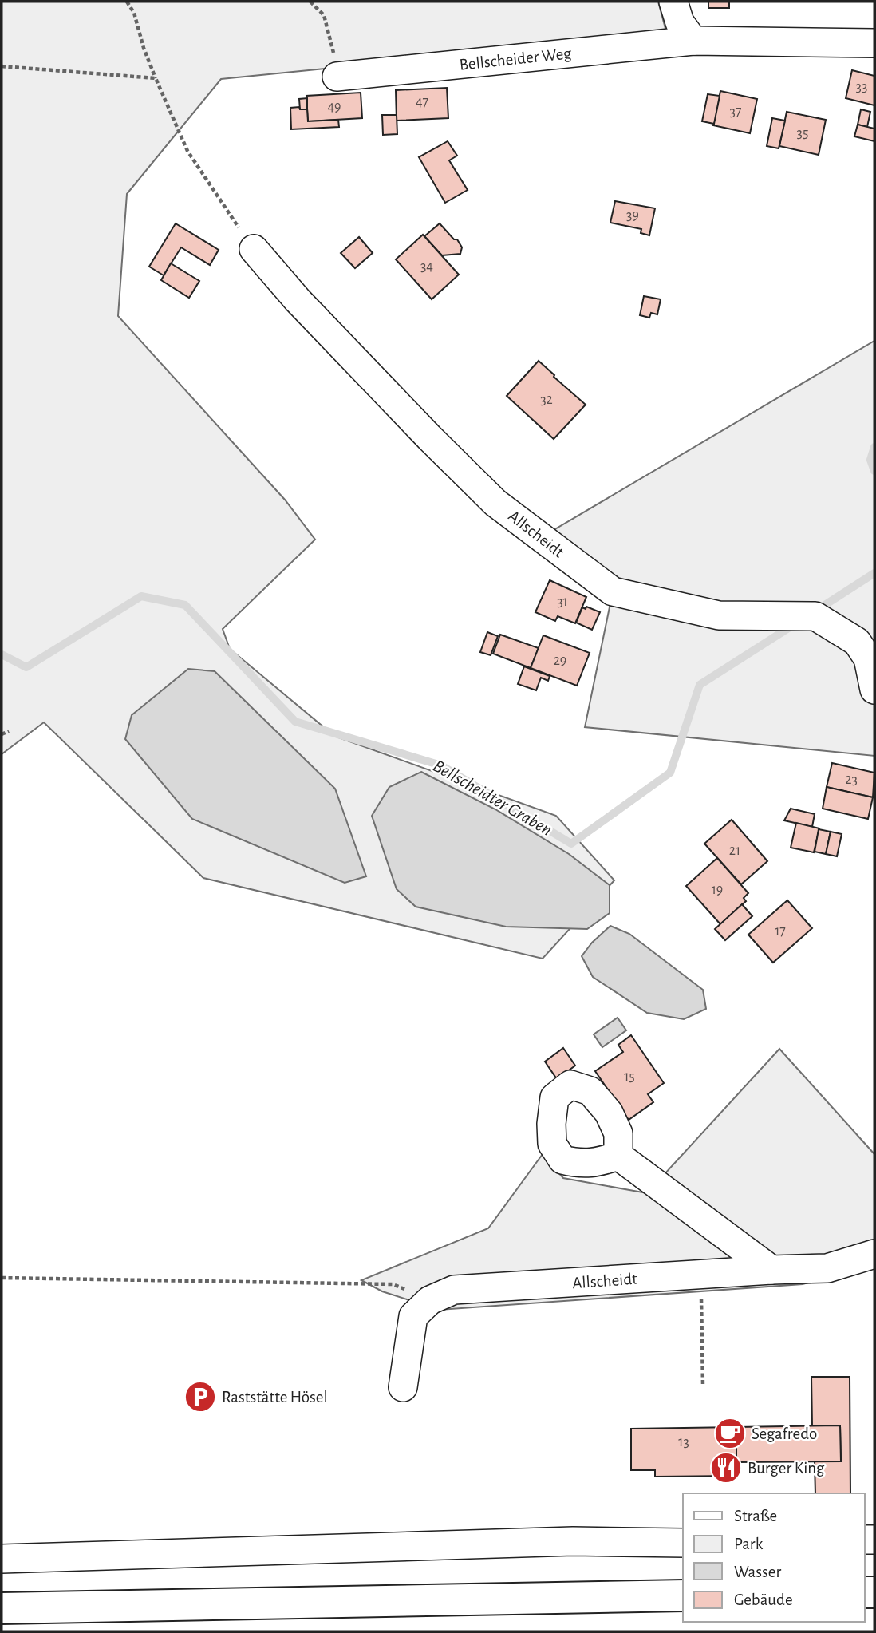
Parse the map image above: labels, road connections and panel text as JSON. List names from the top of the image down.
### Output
{
  "streets": {
    "street": ["Bellscheider Weg", "Allscheidt"]
  },
  "water": ["Bellscheidter Graben"],
  "places": {
    "parking": ["Raststätte Hösel"],
    "cafe": ["Segafredo"],
    "restaurant": ["Burger King"]
  },
  "house_numbers": [
    "33",
    "47",
    "49",
    "37",
    "35",
    "39",
    "34",
    "32",
    "31",
    "29",
    "23",
    "21",
    "19",
    "17",
    "15",
    "13"
  ],
  "legend": [
    "Straße",
    "Park",
    "Wasser",
    "Gebäude"
  ]
}
